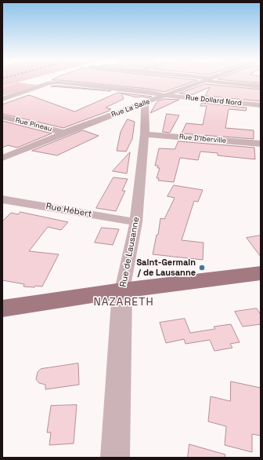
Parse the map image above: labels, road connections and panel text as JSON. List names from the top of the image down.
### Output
{
  "streets": {
    "street": [
      "Rue Dollard Nord",
      "Rue La Salle",
      "Rue Pineau",
      "Rue D'Iberville",
      "Rue Hébert",
      "Rue de Lausanne"
    ]
  },
  "crossings": [
    ["Rue Dollard Nord", "Rue La Salle"],
    ["Rue La Salle", "Rue Pineau"],
    ["Rue La Salle", "Rue de Lausanne"],
    ["Rue D'Iberville", "Rue de Lausanne"],
    ["Rue Hébert", "Rue de Lausanne"]
  ],
  "districts": ["NAZARETH"],
  "places": ["Saint-Germain / de Lausanne"]
}
